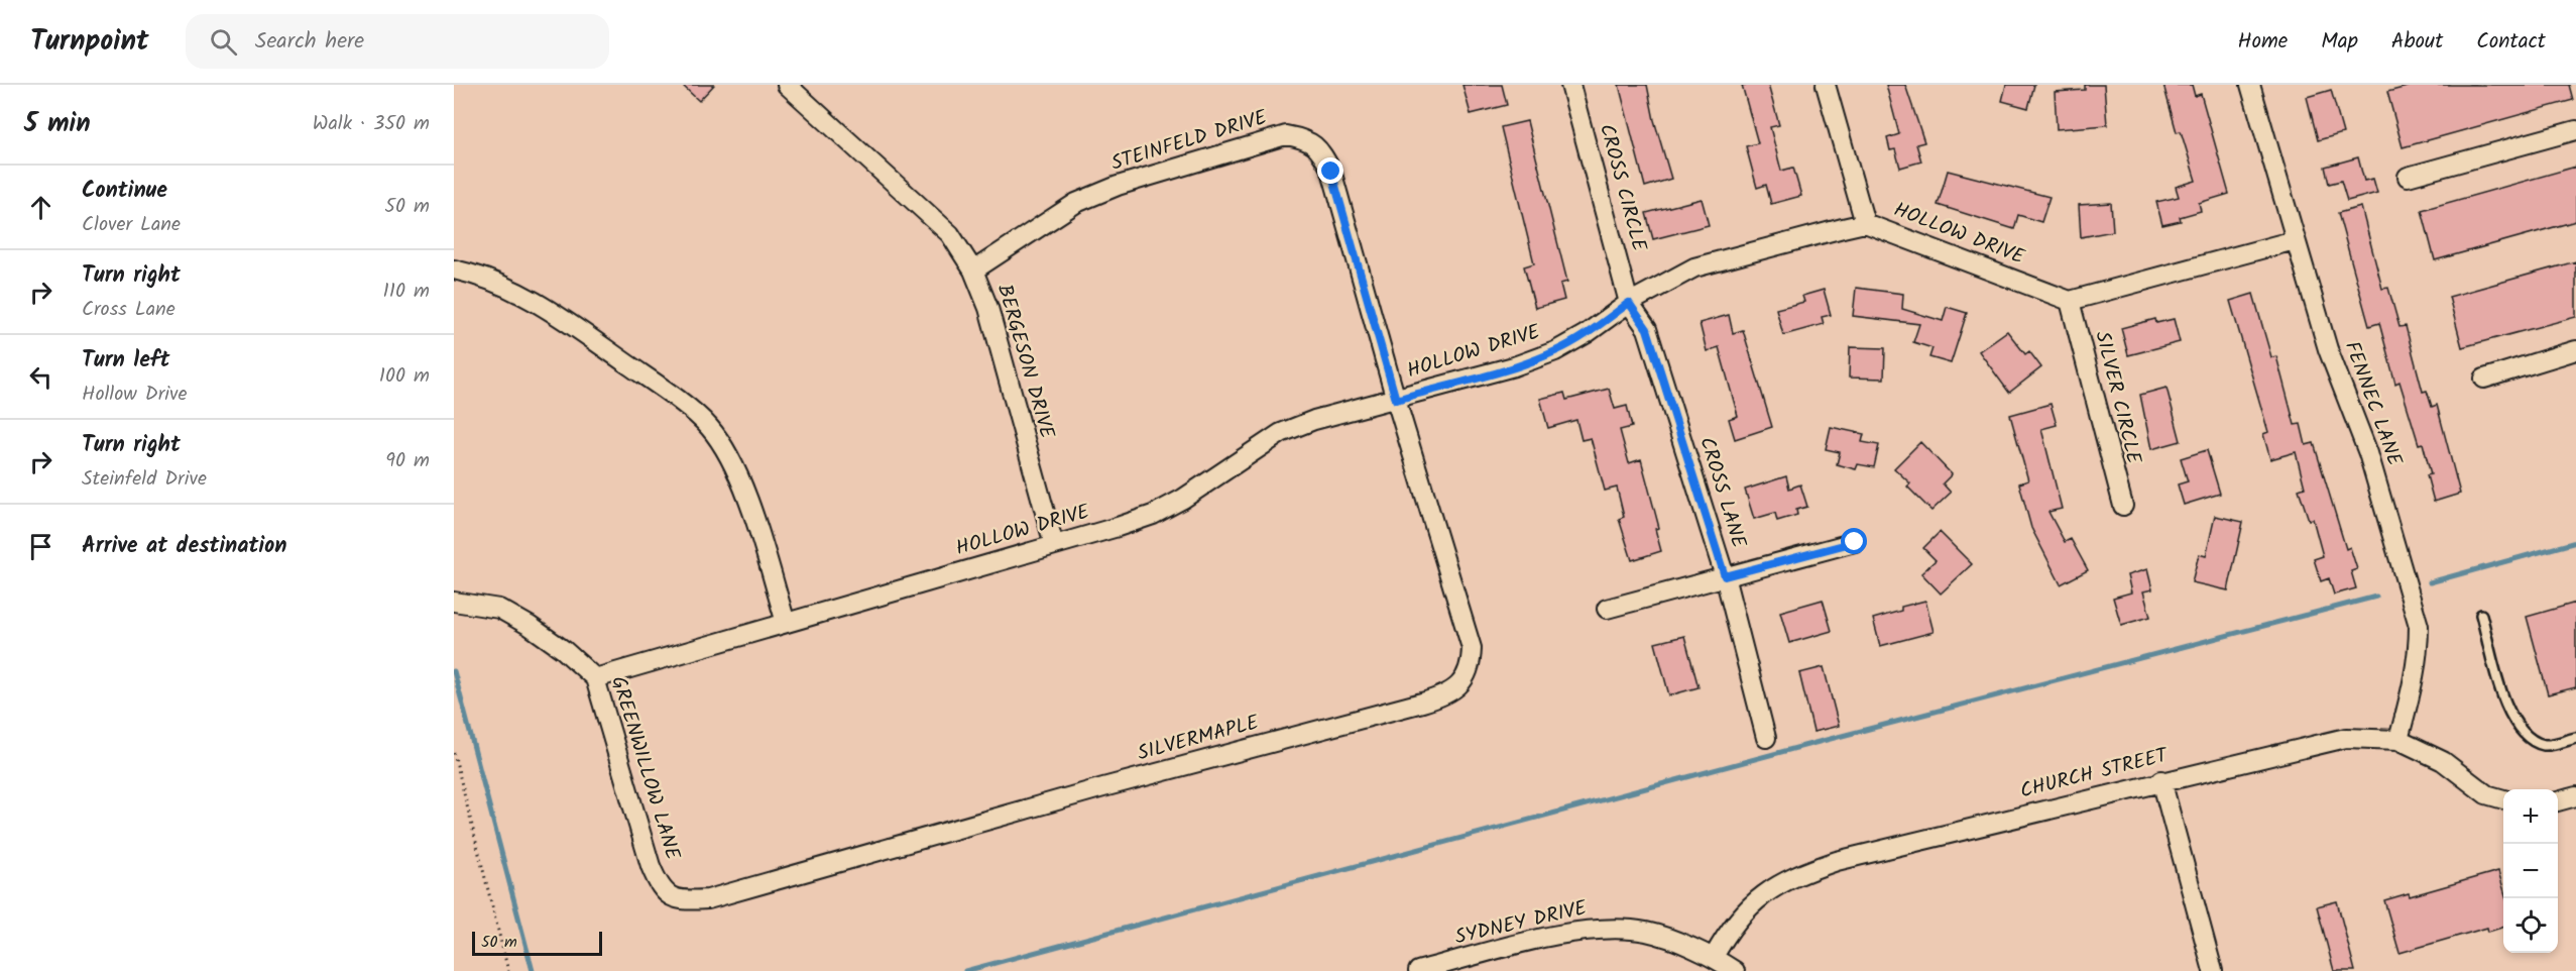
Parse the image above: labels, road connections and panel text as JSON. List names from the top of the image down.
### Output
{
  "streets": {
    "street": [
      "STEINFELD DRIVE",
      "CROSS CIRCLE",
      "HOLLOW DRIVE",
      "BERGESON DRIVE",
      "SILVER CIRCLE",
      "FENNEC LANE",
      "CROSS LANE",
      "SILVERMAPLE",
      "GREENWILLOW LANE",
      "CHURCH STREET",
      "SYDNEY DRIVE"
    ]
  },
  "crossings": [
    ["STEINFELD DRIVE", "HOLLOW DRIVE"],
    ["STEINFELD DRIVE", "BERGESON DRIVE"],
    ["STEINFELD DRIVE", "SILVERMAPLE"],
    ["CROSS CIRCLE", "HOLLOW DRIVE"],
    ["CROSS CIRCLE", "CROSS LANE"],
    ["HOLLOW DRIVE", "BERGESON DRIVE"],
    ["HOLLOW DRIVE", "SILVER CIRCLE"],
    ["HOLLOW DRIVE", "CROSS LANE"],
    ["HOLLOW DRIVE", "SILVERMAPLE"],
    ["HOLLOW DRIVE", "GREENWILLOW LANE"],
    ["FENNEC LANE", "CHURCH STREET"],
    ["SILVERMAPLE", "GREENWILLOW LANE"],
    ["CHURCH STREET", "SYDNEY DRIVE"]
  ],
  "scale_bar": "50 m",
  "page": {
    "header": "Turnpoint",
    "search": "Search here",
    "nav": [
      "Home",
      "Map",
      "About",
      "Contact"
    ],
    "heading": ["5 min", "Walk · 350 m"],
    "list": [
      ["Continue", "Clover Lane", "50 m"],
      ["Turn right", "Cross Lane", "110 m"],
      ["Turn left", "Hollow Drive", "100 m"],
      ["Turn right", "Steinfeld Drive", "90 m"],
      "Arrive at destination"
    ],
    "map_buttons": ["+", "−"],
    "scale": "50 m"
  }
}
